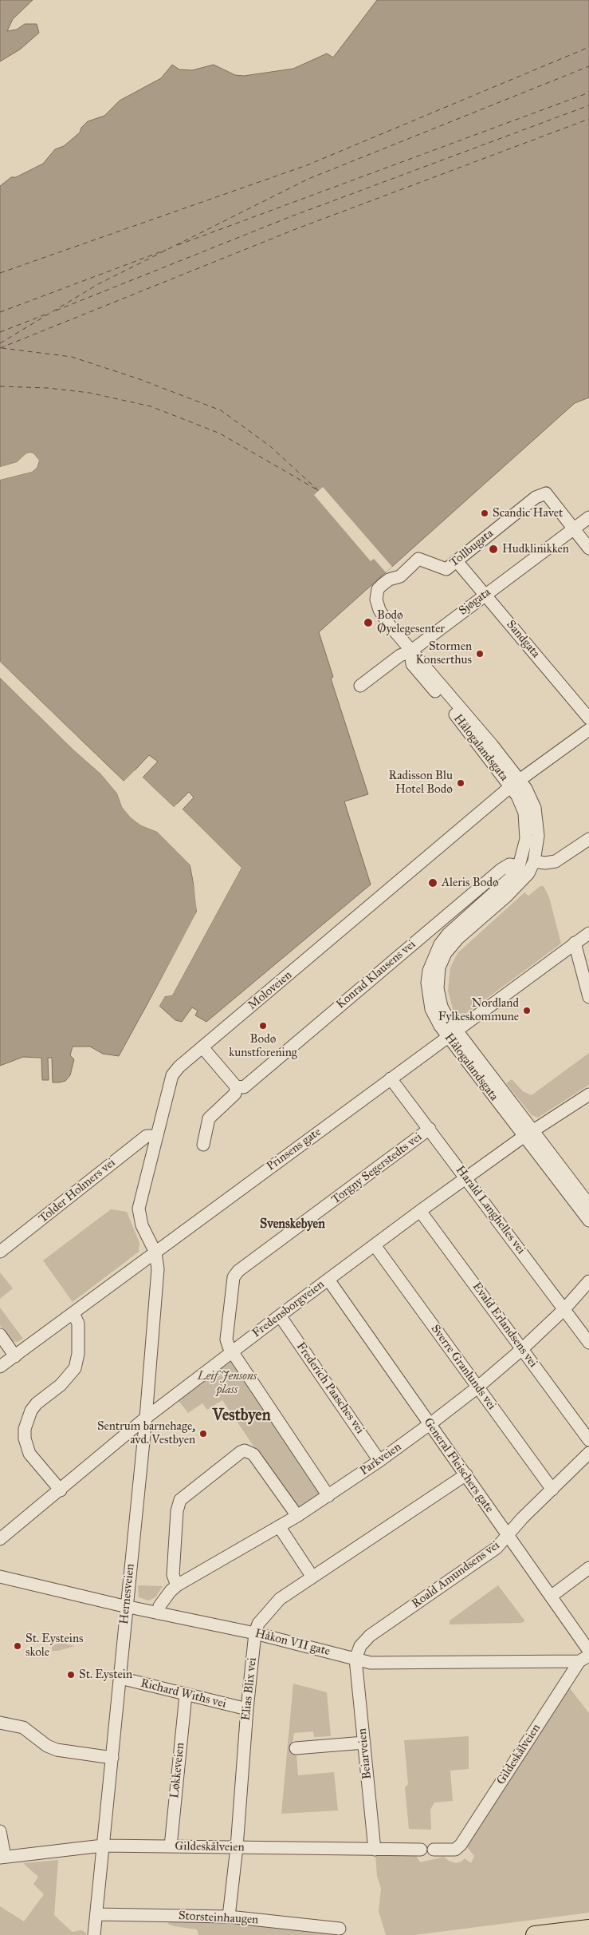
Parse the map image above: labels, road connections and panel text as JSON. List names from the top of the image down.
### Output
{
  "streets": {
    "street": [
      "Tollbugata",
      "Sjøgata",
      "Sandgata",
      "Hålogalandsgata",
      "Konrad Klausens vei",
      "Moloveien",
      "Prinsens gate",
      "Torgny Segerstedts vei",
      "Tolder Holmers vei",
      "Harald Langhelles vei",
      "Fredensborgveien",
      "Evald Erlandsens vei",
      "Sverre Granlunds vei",
      "Frederich Paasches vei",
      "Parkveien",
      "General Fleischers gate",
      "Roald Amundsens vei",
      "Hernesveien",
      "Håkon VII gate",
      "Elias Blix vei",
      "Richard Withs vei",
      "Beiarveien",
      "Gildeskålveien",
      "Løkkeveien",
      "Storsteinhaugen"
    ]
  },
  "crossings": [
    ["Tollbugata", "Sjøgata"],
    ["Tollbugata", "Sandgata"],
    ["Tollbugata", "Hålogalandsgata"],
    ["Sjøgata", "Sandgata"],
    ["Sjøgata", "Hålogalandsgata"],
    ["Hålogalandsgata", "Konrad Klausens vei"],
    ["Hålogalandsgata", "Moloveien"],
    ["Hålogalandsgata", "Prinsens gate"],
    ["Hålogalandsgata", "Fredensborgveien"],
    ["Moloveien", "Prinsens gate"],
    ["Moloveien", "Tolder Holmers vei"],
    ["Moloveien", "Hernesveien"],
    ["Prinsens gate", "Harald Langhelles vei"],
    ["Prinsens gate", "Hernesveien"],
    ["Torgny Segerstedts vei", "Harald Langhelles vei"],
    ["Torgny Segerstedts vei", "Fredensborgveien"],
    ["Torgny Segerstedts vei", "Parkveien"],
    ["Harald Langhelles vei", "Fredensborgveien"],
    ["Harald Langhelles vei", "Parkveien"],
    ["Fredensborgveien", "Evald Erlandsens vei"],
    ["Fredensborgveien", "Sverre Granlunds vei"],
    ["Fredensborgveien", "Frederich Paasches vei"],
    ["Fredensborgveien", "General Fleischers gate"],
    ["Fredensborgveien", "Hernesveien"],
    ["Evald Erlandsens vei", "Parkveien"],
    ["Sverre Granlunds vei", "Parkveien"],
    ["Sverre Granlunds vei", "Roald Amundsens vei"],
    ["Frederich Paasches vei", "Parkveien"],
    ["Parkveien", "General Fleischers gate"],
    ["Parkveien", "Håkon VII gate"],
    ["General Fleischers gate", "Roald Amundsens vei"],
    ["General Fleischers gate", "Elias Blix vei"],
    ["Roald Amundsens vei", "Håkon VII gate"],
    ["Roald Amundsens vei", "Beiarveien"],
    ["Hernesveien", "Håkon VII gate"],
    ["Hernesveien", "Richard Withs vei"],
    ["Hernesveien", "Gildeskålveien"],
    ["Hernesveien", "Storsteinhaugen"],
    ["Håkon VII gate", "Elias Blix vei"],
    ["Håkon VII gate", "Beiarveien"],
    ["Håkon VII gate", "Gildeskålveien"],
    ["Elias Blix vei", "Richard Withs vei"],
    ["Elias Blix vei", "Gildeskålveien"],
    ["Elias Blix vei", "Storsteinhaugen"],
    ["Richard Withs vei", "Løkkeveien"],
    ["Beiarveien", "Gildeskålveien"],
    ["Gildeskålveien", "Løkkeveien"]
  ],
  "districts": ["Svenskebyen", "Vestbyen"],
  "parks": ["Leif Jensons plass"],
  "places": [
    "Scandic Havet",
    "Hudklinikken",
    "Bodø Øyelegesenter",
    "Stormen Konserthus",
    "Radisson Blu Hotel Bodø",
    "Aleris Bodø",
    "Nordland Fylkeskommune",
    "Bodø kunstforening",
    "Sentrum barnehage, avd. Vestbyen",
    "St. Eysteins skole",
    "St. Eystein"
  ]
}
